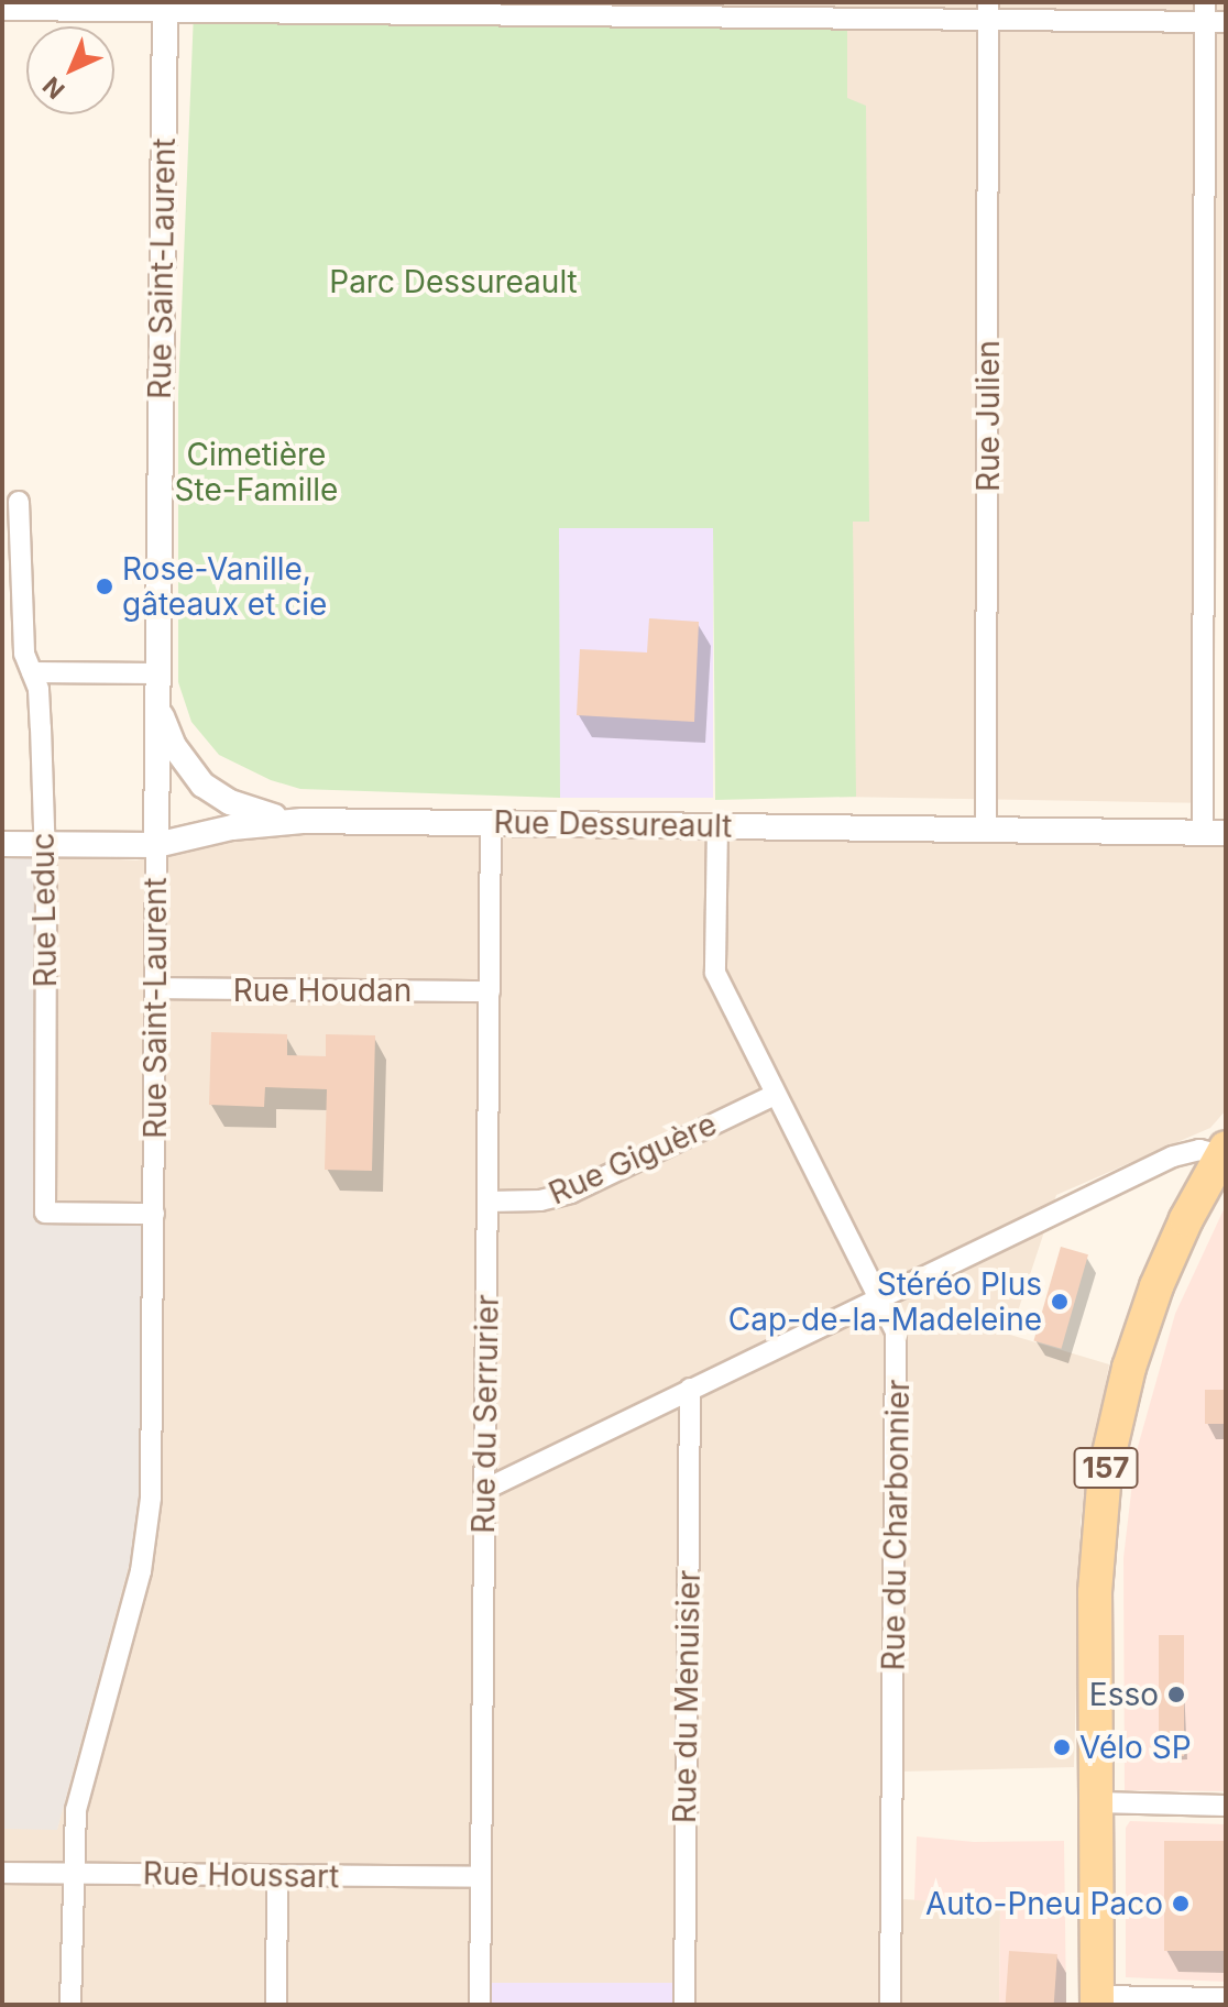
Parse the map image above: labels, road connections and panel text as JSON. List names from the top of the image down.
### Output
{
  "streets": {
    "main road": ["157"],
    "street": [
      "Rue Saint-Laurent",
      "Rue Julien",
      "Rue Dessureault",
      "Rue Leduc",
      "Rue Houdan",
      "Rue Giguère",
      "Rue du Serrurier",
      "Rue du Charbonnier",
      "Rue du Menuisier",
      "Rue Houssart"
    ]
  },
  "crossings": [
    ["Rue Saint-Laurent", "Rue Dessureault"],
    ["Rue Saint-Laurent", "Rue Leduc"],
    ["Rue Saint-Laurent", "Rue Houdan"],
    ["Rue Saint-Laurent", "Rue Houssart"],
    ["Rue Julien", "Rue Dessureault"],
    ["Rue Dessureault", "Rue Leduc"],
    ["Rue Dessureault", "Rue du Serrurier"],
    ["Rue Dessureault", "Rue du Charbonnier"],
    ["Rue Houdan", "Rue du Serrurier"],
    ["Rue Giguère", "Rue du Serrurier"],
    ["Rue Giguère", "Rue du Charbonnier"],
    ["Rue du Serrurier", "Rue Houssart"]
  ],
  "parks": ["Parc Dessureault", "Cimetière Ste-Famille"],
  "places": [
    "Rose-Vanille, gâteaux et cie",
    "Stéréo Plus Cap-de-la-Madeleine",
    "Esso",
    "Vélo SP",
    "Auto-Pneu Paco"
  ],
  "north": "bottom left"
}
